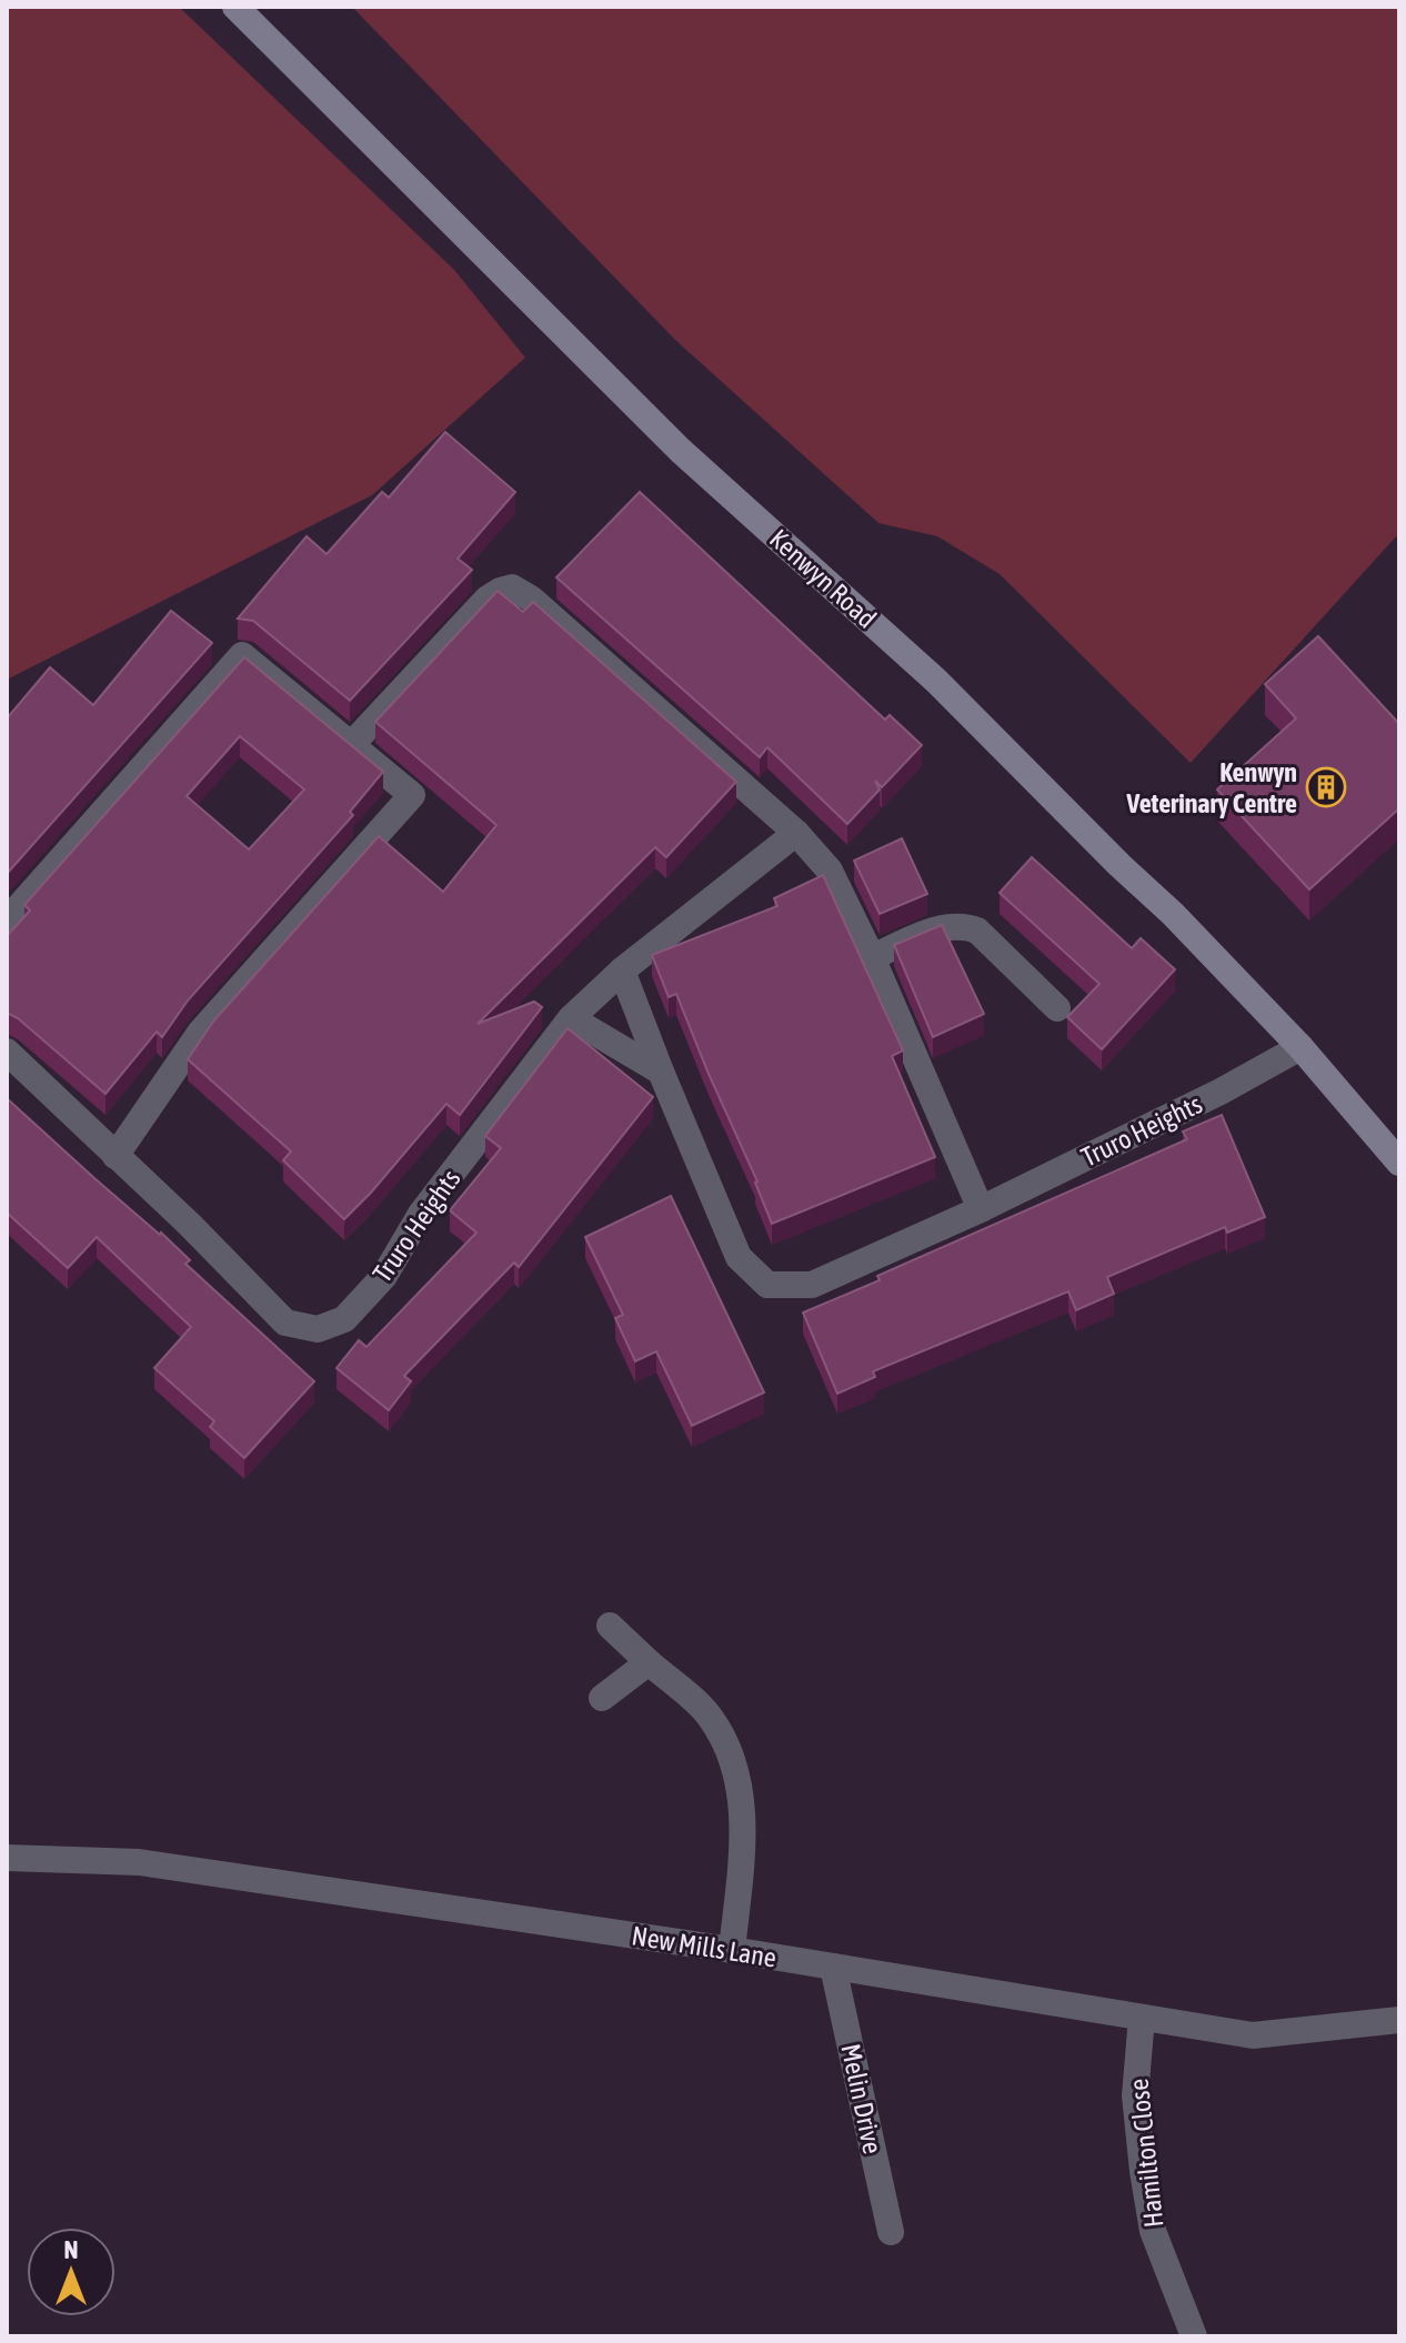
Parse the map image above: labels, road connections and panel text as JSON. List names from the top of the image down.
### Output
{
  "streets": {
    "main road": ["Kenwyn Road"],
    "street": [
      "Truro Heights",
      "New Mills Lane",
      "Melin Drive",
      "Hamilton Close"
    ]
  },
  "crossings": [
    ["Kenwyn Road", "Truro Heights"],
    ["New Mills Lane", "Melin Drive"],
    ["New Mills Lane", "Hamilton Close"]
  ],
  "places": {
    "building": ["Kenwyn Veterinary Centre"]
  },
  "north": "top"
}
